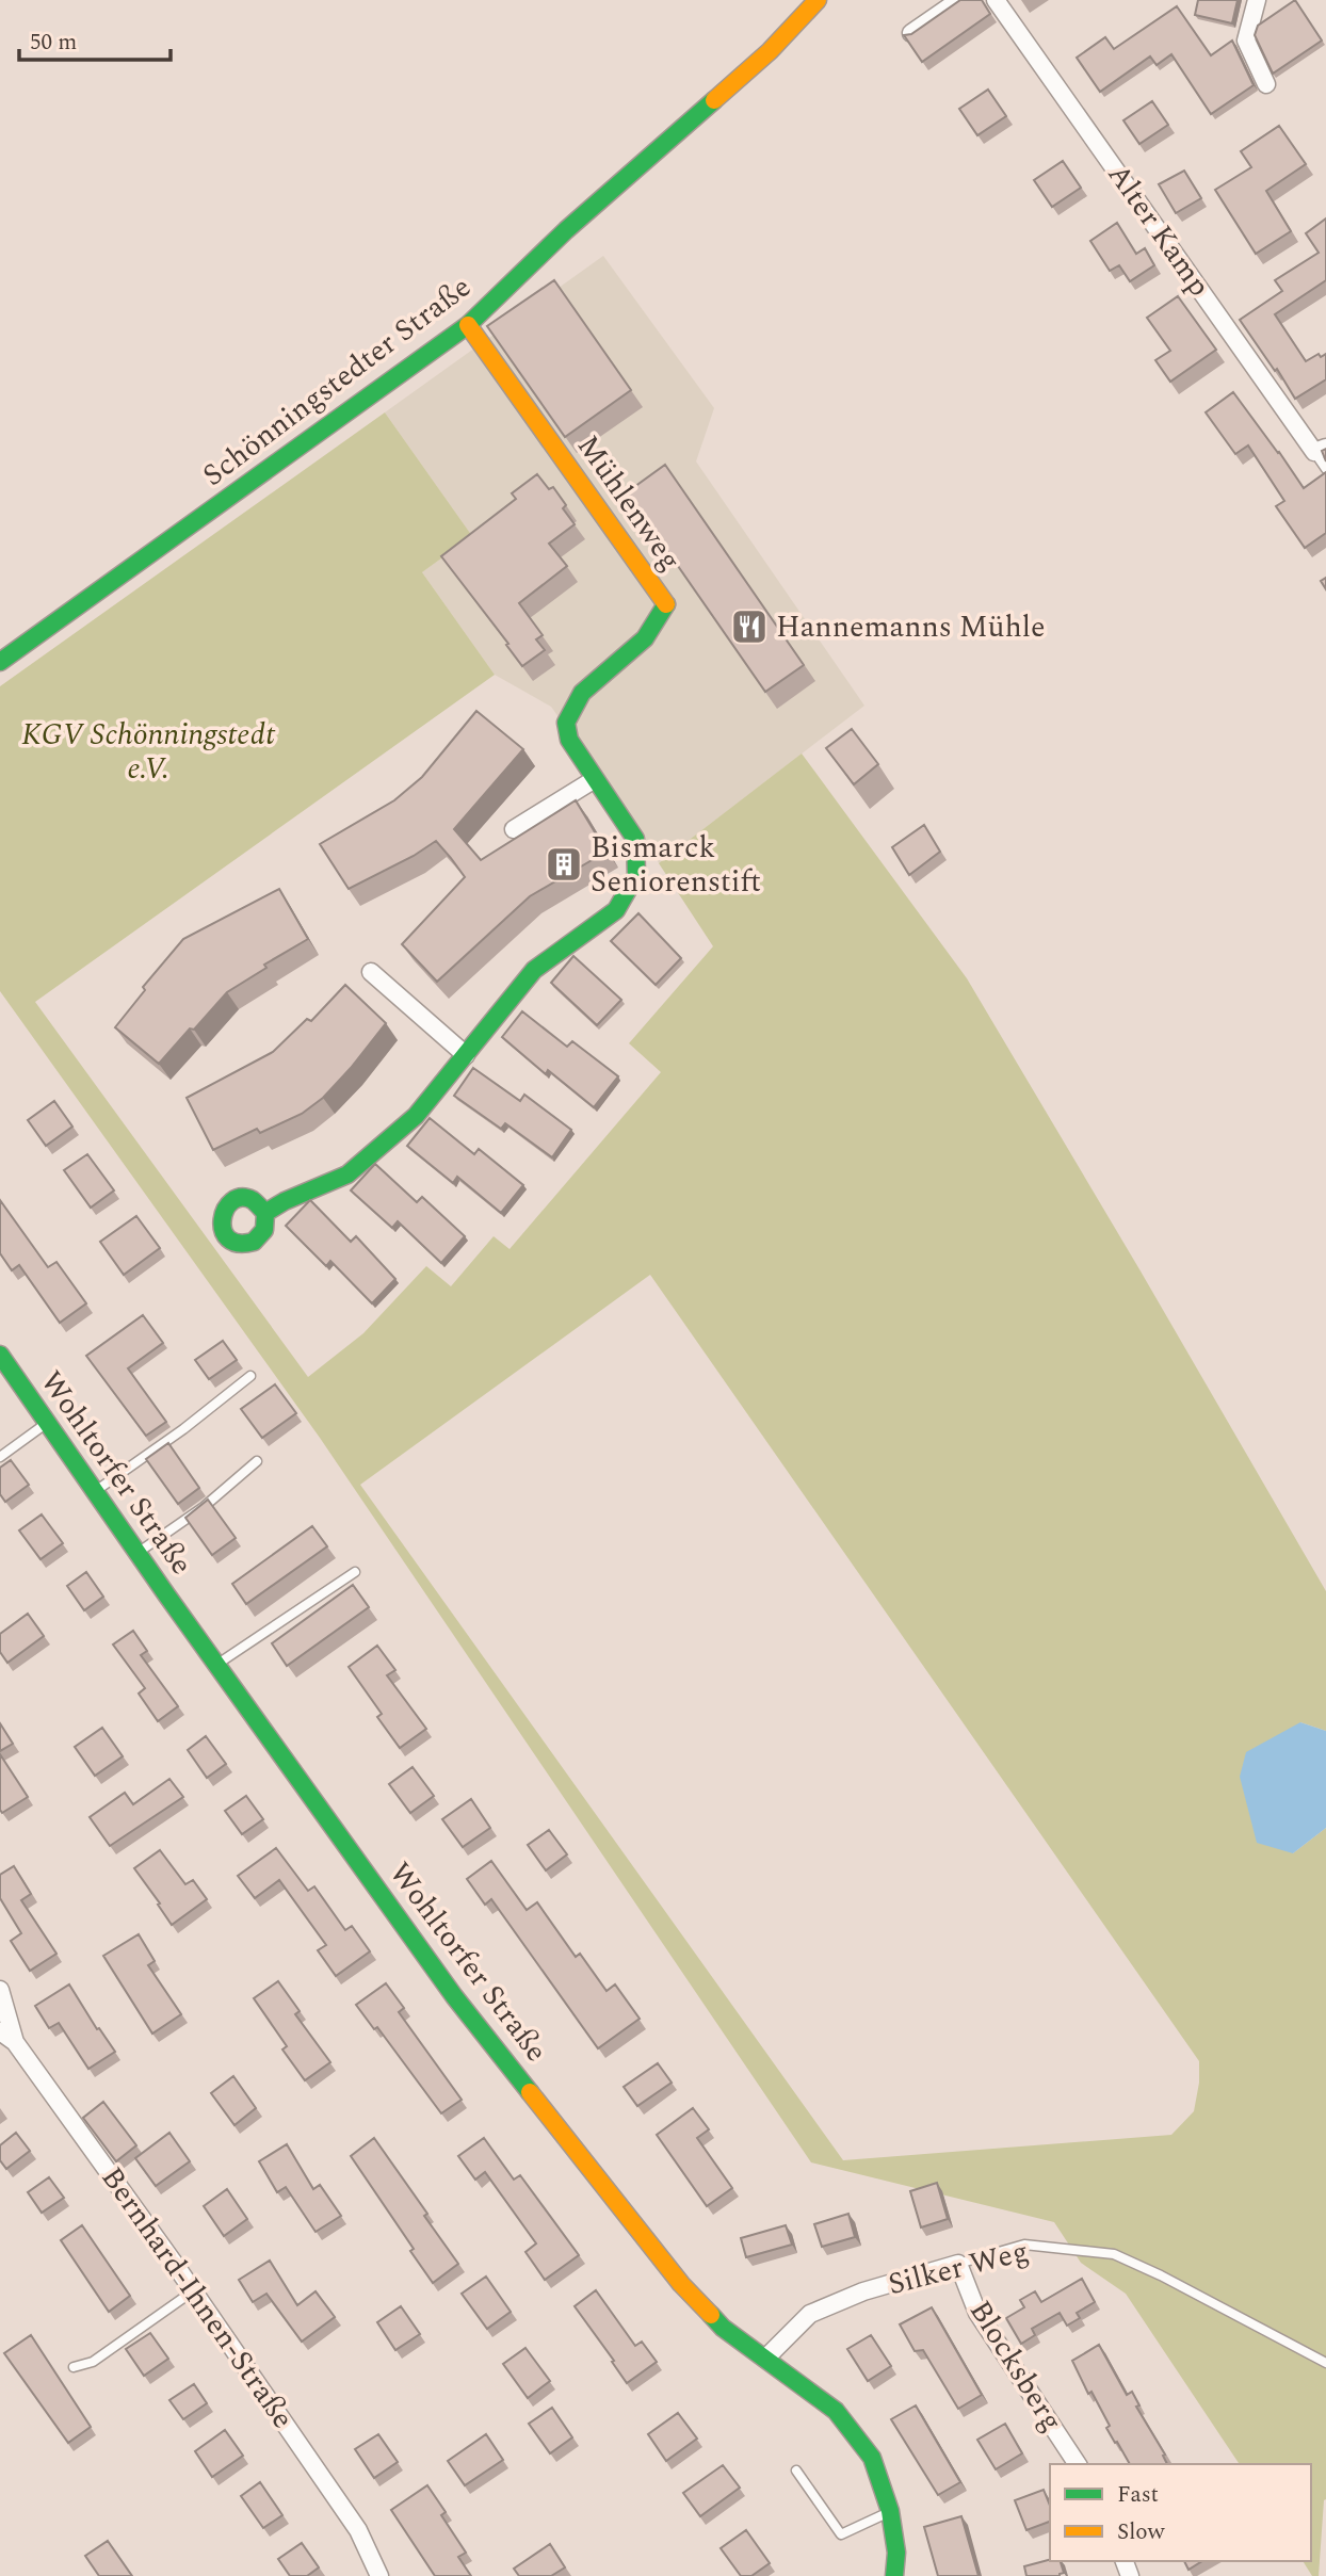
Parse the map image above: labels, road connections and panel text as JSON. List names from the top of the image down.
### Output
{
  "streets": {
    "street": [
      "Alter Kamp",
      "Schönningstedter Straße",
      "Mühlenweg",
      "Wohltorfer Straße",
      "Silker Weg",
      "Bernhard-Ihnen-Straße",
      "Blocksberg"
    ]
  },
  "crossings": [
    ["Schönningstedter Straße", "Mühlenweg"],
    ["Wohltorfer Straße", "Silker Weg"],
    ["Silker Weg", "Blocksberg"]
  ],
  "parks": ["KGV Schönningstedt e.V."],
  "places": {
    "restaurant": ["Hannemanns Mühle"],
    "building": ["Bismarck Seniorenstift"]
  },
  "legend": ["Fast", "Slow"],
  "scale_bar": "50 m"
}
